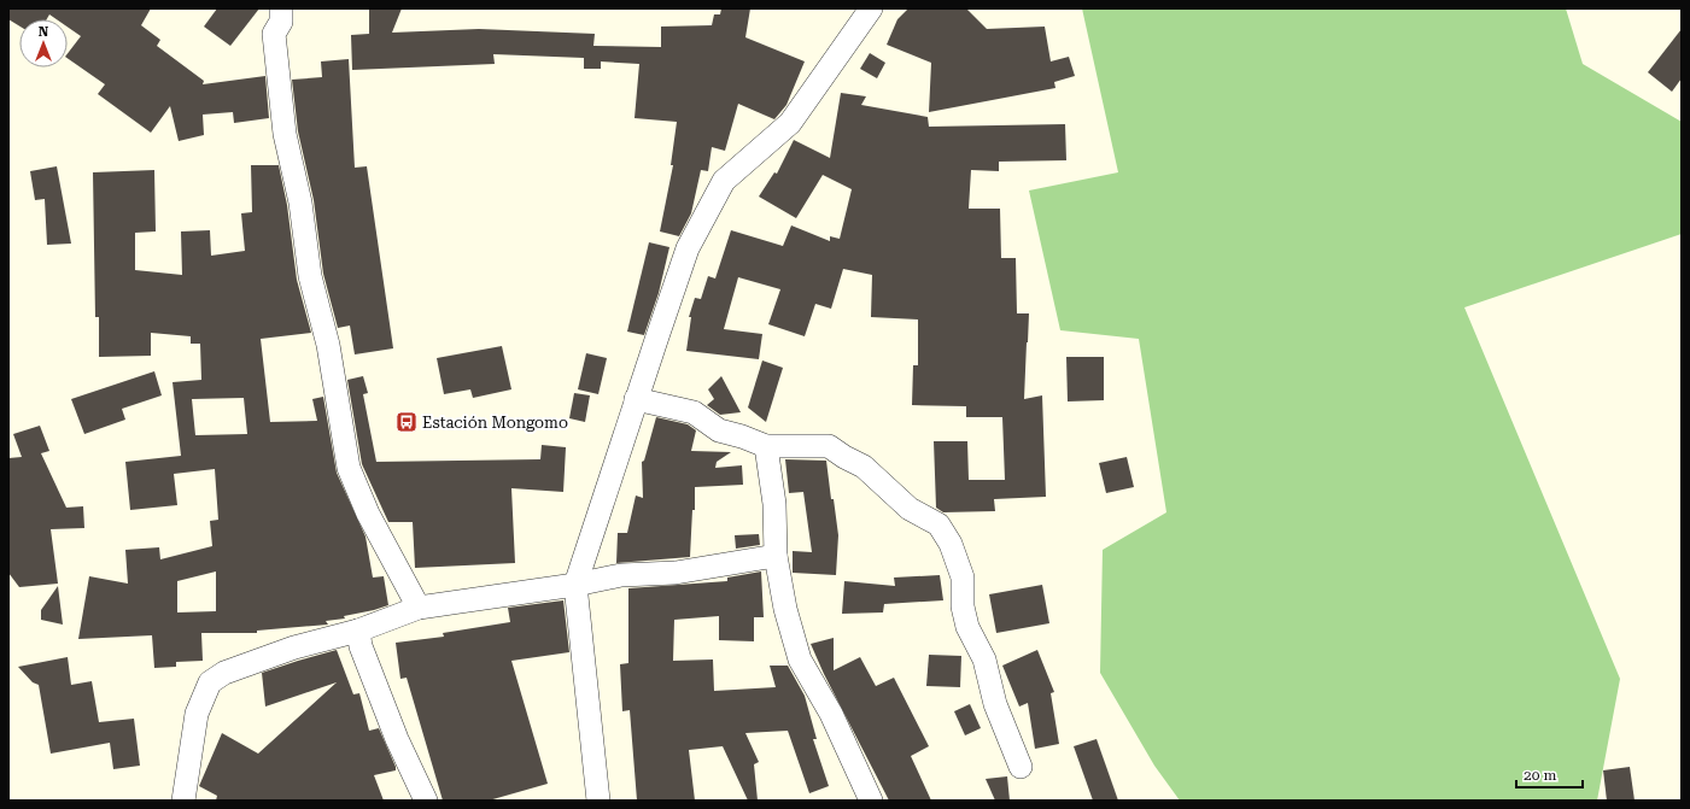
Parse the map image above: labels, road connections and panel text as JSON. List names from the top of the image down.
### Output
{
  "places": {
    "bus stop": ["Estación Mongomo"]
  },
  "scale_bar": "20 m",
  "north": "top"
}
